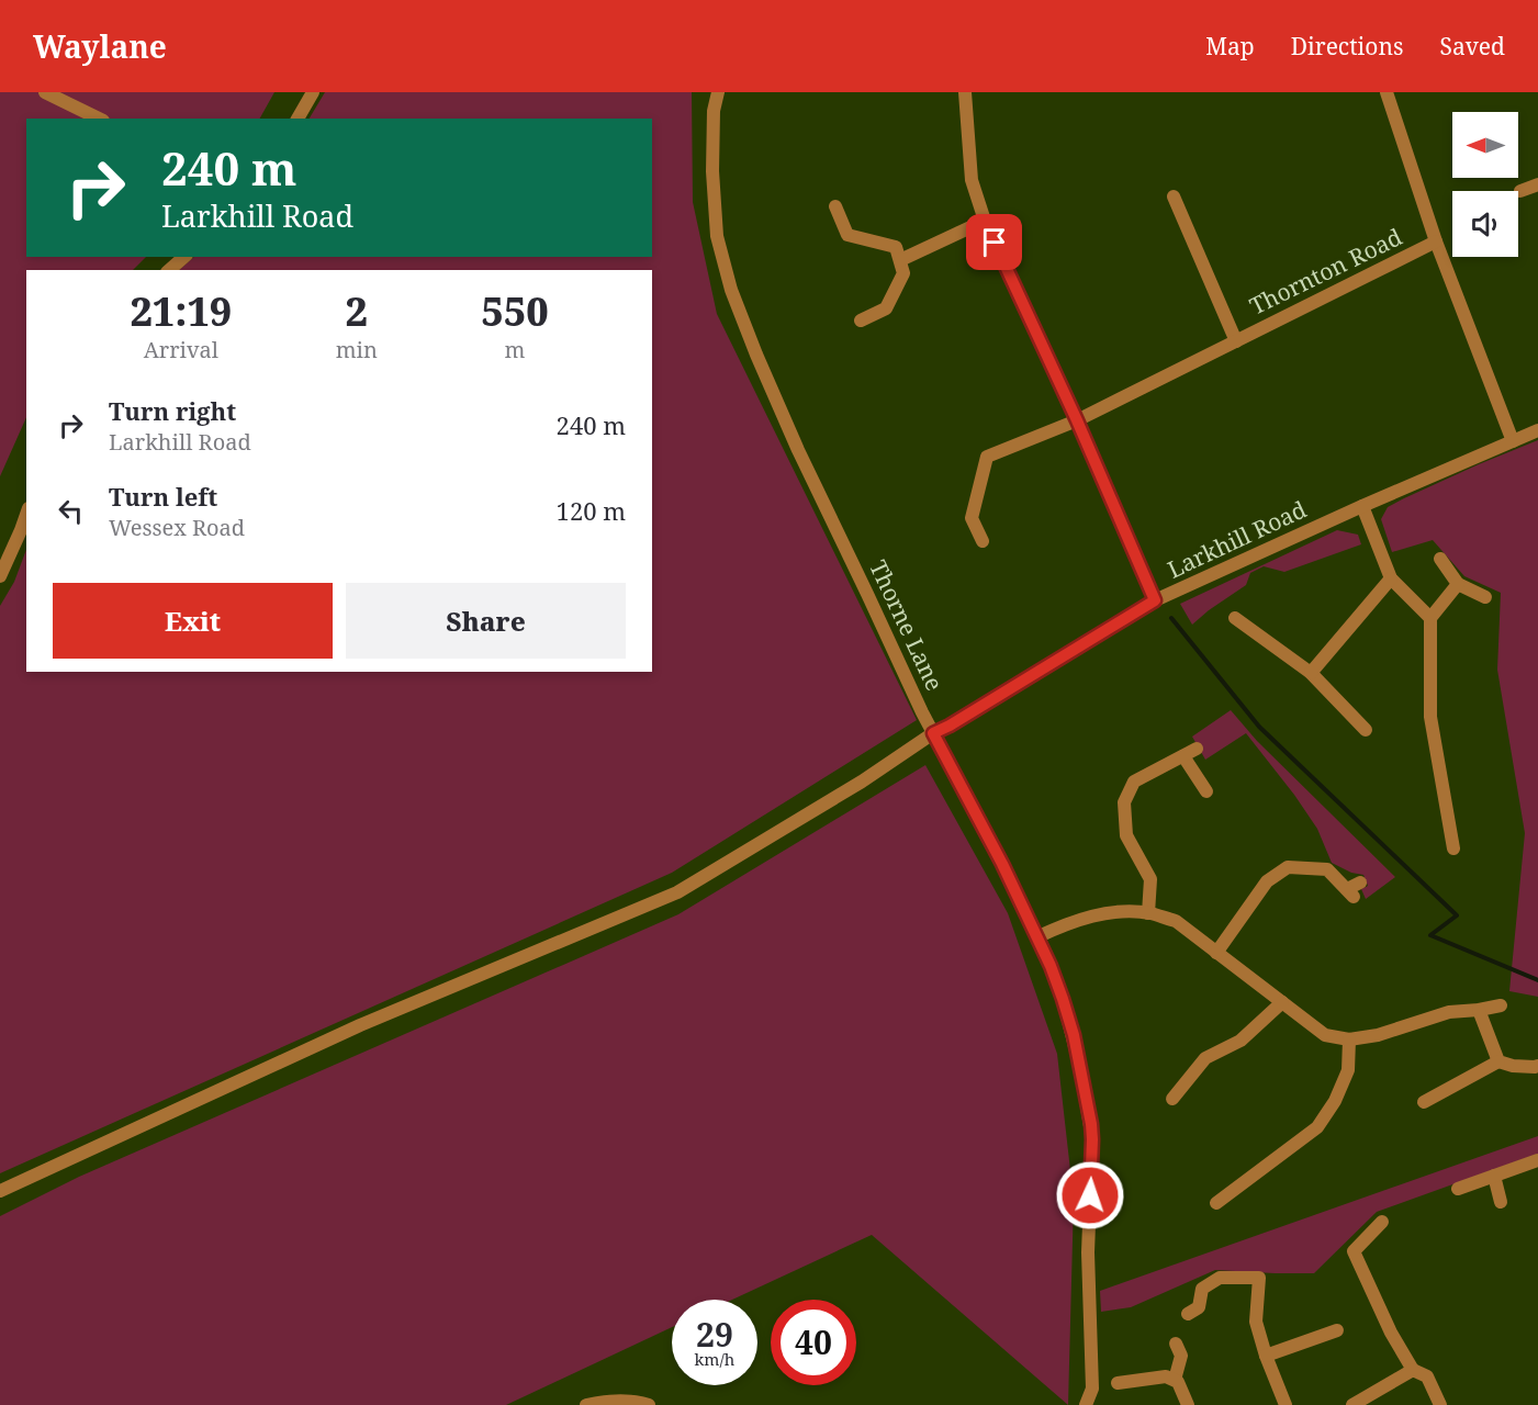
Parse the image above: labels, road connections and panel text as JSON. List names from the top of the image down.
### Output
{
  "streets": {
    "street": ["Thornton Road", "Larkhill Road", "Thorne Lane"]
  },
  "crossings": [
    ["Larkhill Road", "Thorne Lane"]
  ],
  "north": "left",
  "page": {
    "header": "Waylane",
    "nav": ["Map", "Directions", "Saved"],
    "turn": ["240 m", "Larkhill Road"],
    "eta": [
      "21:19",
      "Arrival",
      "2",
      "min",
      "550",
      "m"
    ],
    "list": [
      {
        "name": "Turn right",
        "note": "Larkhill Road",
        "value": "240 m"
      },
      {
        "name": "Turn left",
        "note": "Wessex Road",
        "value": "120 m"
      }
    ],
    "buttons": ["Exit", "Share"],
    "speed": "29 km/h",
    "limit": "40"
  }
}
